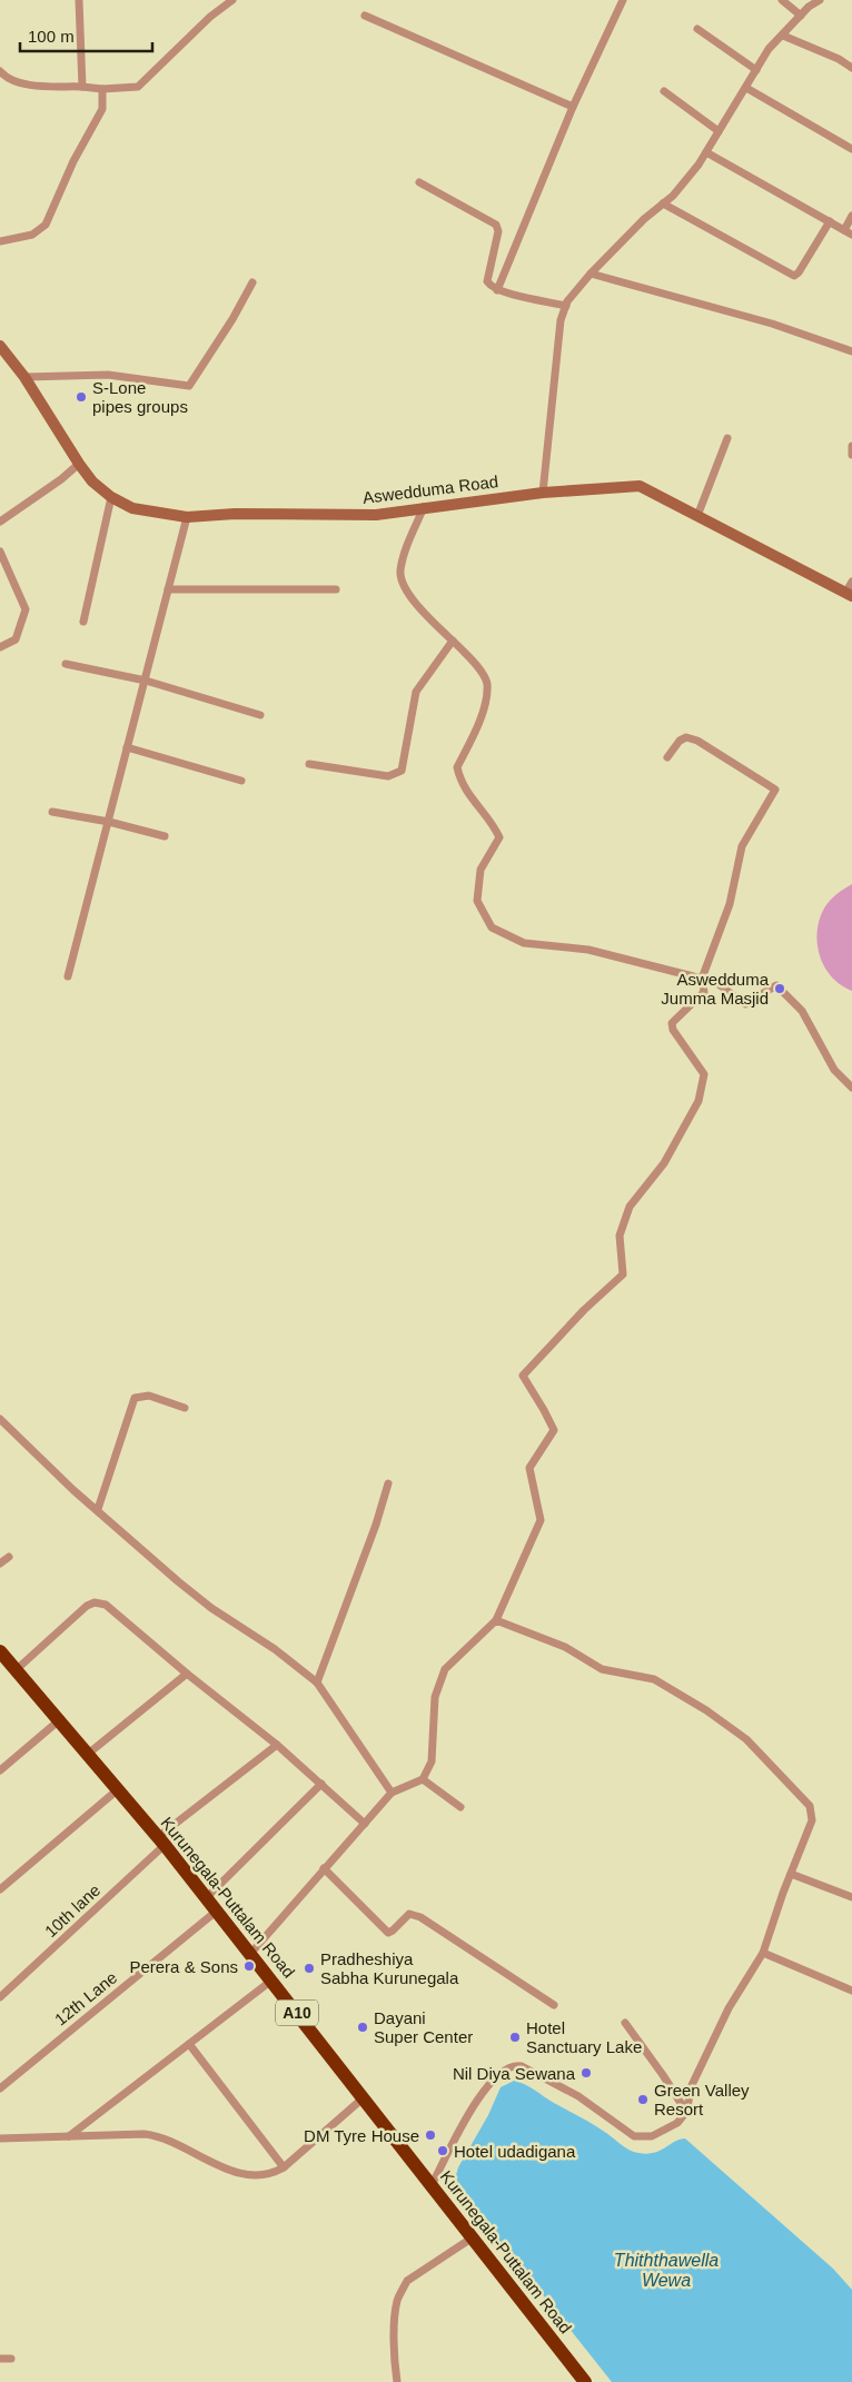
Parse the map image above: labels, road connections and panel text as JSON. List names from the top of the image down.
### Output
{
  "streets": {
    "highway": ["Kurunegala-Puttalam Road", "A10"],
    "street": ["Aswedduma Road", "10th lane", "12th Lane"]
  },
  "crossings": [
    ["Kurunegala-Puttalam Road", "10th lane"],
    ["Kurunegala-Puttalam Road", "12th Lane"]
  ],
  "water": ["Thiththawella Wewa"],
  "places": [
    "S-Lone pipes groups",
    "Aswedduma Jumma Masjid",
    "Perera & Sons",
    "Pradheshiya Sabha Kurunegala",
    "Dayani Super Center",
    "Hotel Sanctuary Lake",
    "Nil Diya Sewana",
    "Green Valley Resort",
    "DM Tyre House",
    "Hotel udadigana"
  ],
  "scale_bar": "100 m"
}
